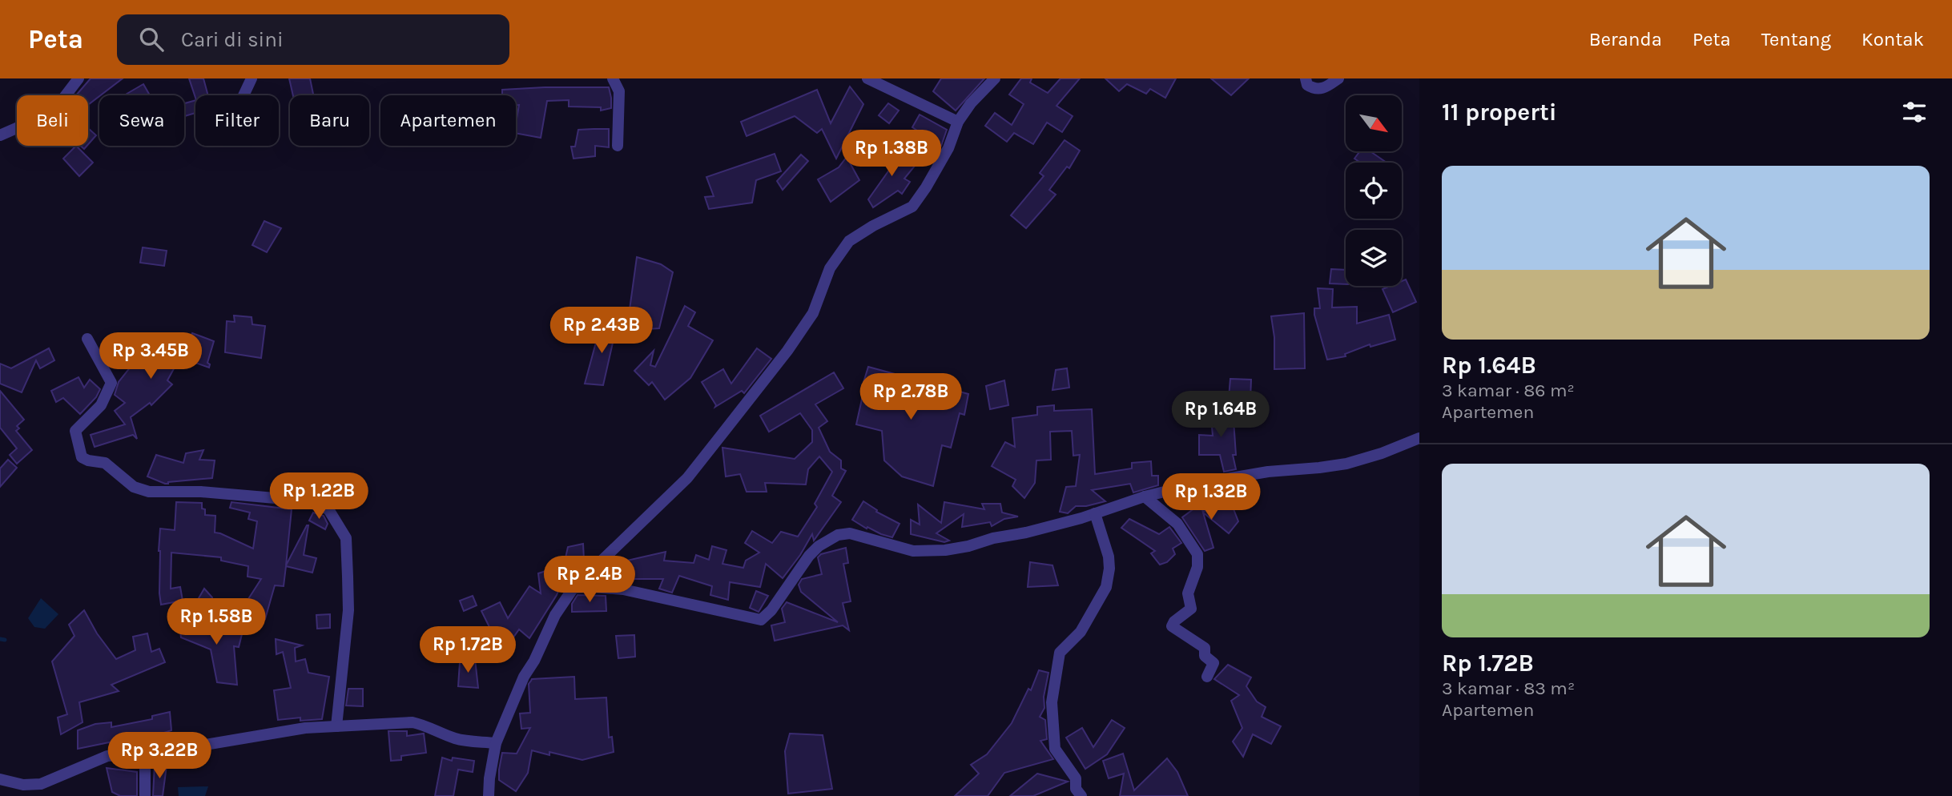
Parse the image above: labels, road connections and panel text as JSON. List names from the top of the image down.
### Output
{
  "north": "bottom right",
  "page": {
    "header": "Peta",
    "search": "Cari di sini",
    "nav": [
      "Beranda",
      "Peta",
      "Tentang",
      "Kontak"
    ],
    "heading": "11 properti",
    "chip": [
      "Beli",
      "Sewa",
      "Filter",
      "Baru",
      "Apartemen"
    ],
    "price": [
      "Rp 1.38B",
      "Rp 2.43B",
      "Rp 3.45B",
      "Rp 2.78B",
      "Rp 1.64B",
      "Rp 1.22B",
      "Rp 1.32B",
      "Rp 2.4B",
      "Rp 1.58B",
      "Rp 1.72B",
      "Rp 3.22B"
    ],
    "list": [
      {
        "name": "Rp 1.64B",
        "note": "3 kamar · 86 m² · Apartemen"
      },
      {
        "name": "Rp 1.72B",
        "note": "3 kamar · 83 m² · Apartemen"
      }
    ]
  }
}
